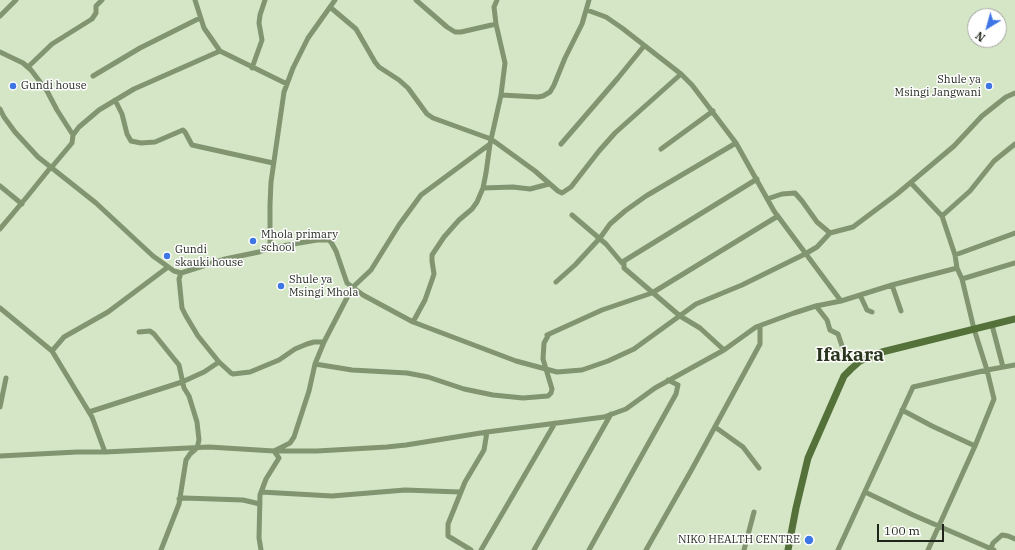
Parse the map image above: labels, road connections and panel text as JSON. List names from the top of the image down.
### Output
{
  "districts": ["Ifakara"],
  "places": [
    "Gundi house",
    "Shule ya Msingi Jangwani",
    "Mhola primary school",
    "Gundi skauki house",
    "Shule ya Msingi Mhola",
    "NIKO HEALTH CENTRE"
  ],
  "scale_bar": "100 m",
  "north": "bottom left"
}
